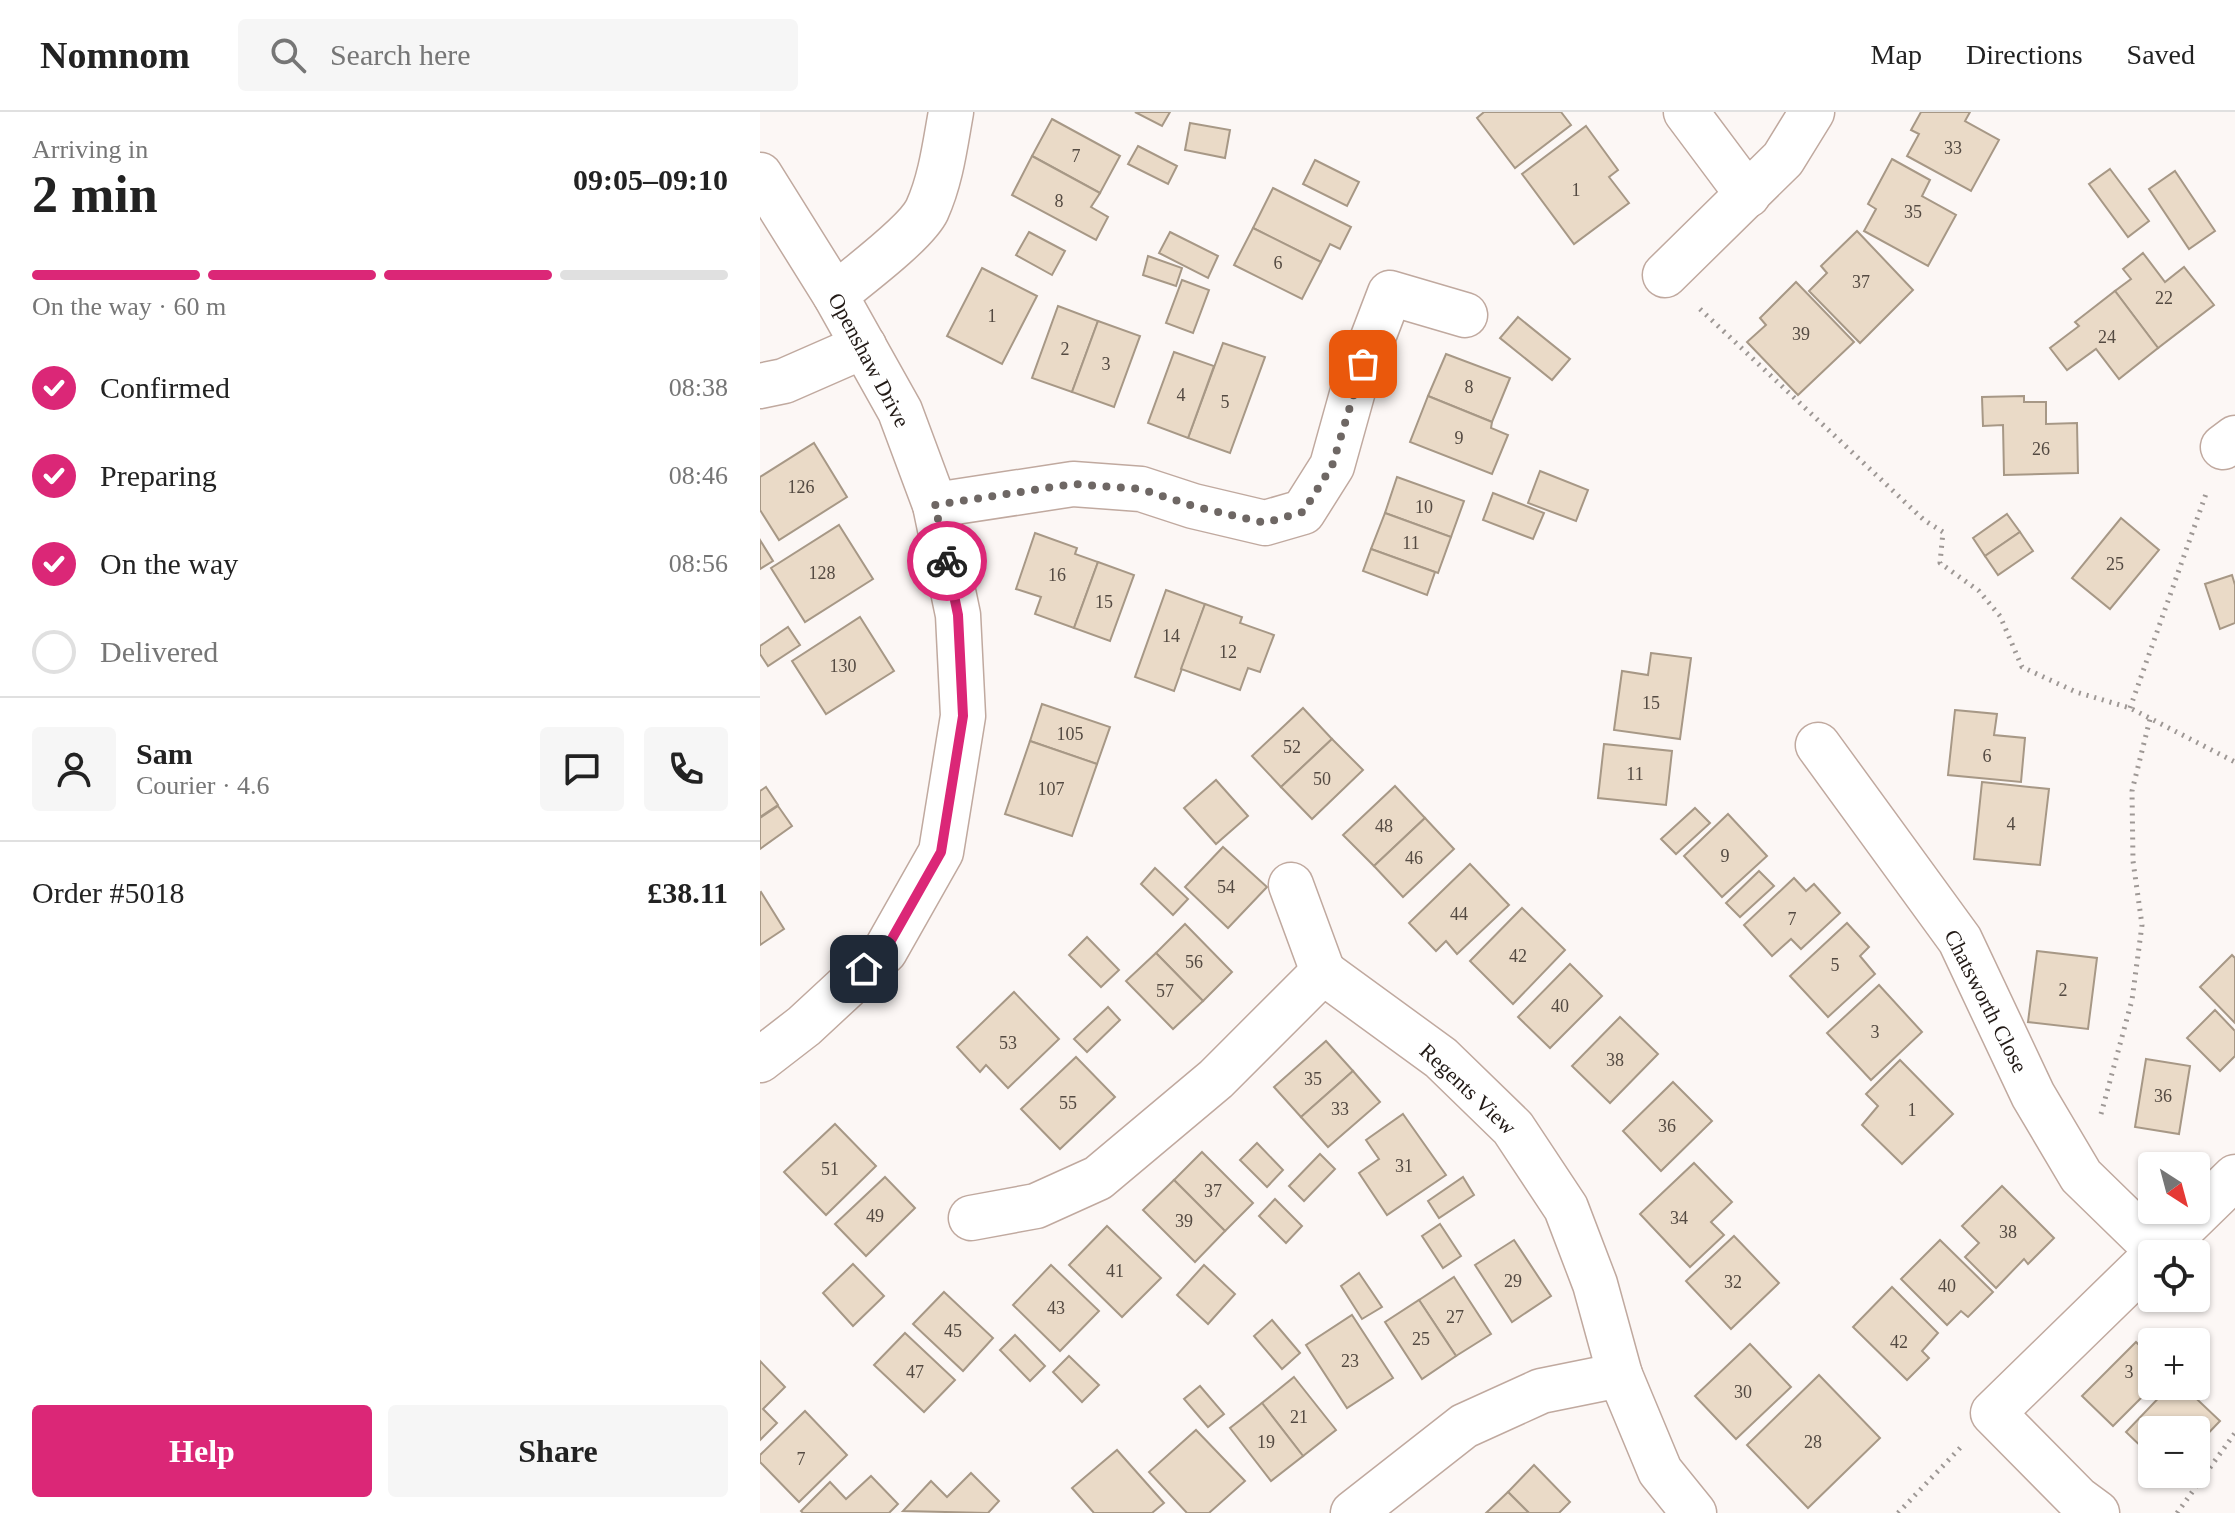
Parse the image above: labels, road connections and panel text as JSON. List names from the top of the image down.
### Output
{
  "streets": {
    "street": ["Openshaw Drive", "Chatsworth Close", "Regents View"]
  },
  "house_numbers": [
    "33",
    "7",
    "1",
    "8",
    "35",
    "6",
    "37",
    "22",
    "1",
    "39",
    "24",
    "2",
    "3",
    "8",
    "4",
    "5",
    "9",
    "26",
    "126",
    "10",
    "11",
    "25",
    "128",
    "16",
    "15",
    "14",
    "12",
    "130",
    "15",
    "105",
    "52",
    "6",
    "11",
    "50",
    "107",
    "4",
    "48",
    "9",
    "46",
    "54",
    "44",
    "7",
    "42",
    "56",
    "5",
    "2",
    "57",
    "40",
    "3",
    "53",
    "38",
    "35",
    "36",
    "55",
    "33",
    "1",
    "36",
    "31",
    "51",
    "37",
    "49",
    "34",
    "39",
    "38",
    "41",
    "29",
    "32",
    "40",
    "43",
    "27",
    "45",
    "25",
    "42",
    "23",
    "47",
    "3",
    "30",
    "21",
    "19",
    "28",
    "7"
  ],
  "north": "bottom right",
  "page": {
    "header": "Nomnom",
    "search": "Search here",
    "nav": ["Map", "Directions", "Saved"],
    "heading": ["2 min", "Arriving in", "09:05–09:10"],
    "panel": [
      "Sam",
      "Courier · 4.6",
      "Order #5018",
      "£38.11"
    ],
    "bar": "On the way · 60 m",
    "list": [
      ["Confirmed", "08:38"],
      ["Preparing", "08:46"],
      ["On the way", "08:56"],
      "Delivered"
    ],
    "map_buttons": ["+", "−"],
    "buttons": ["Help", "Share"]
  }
}
